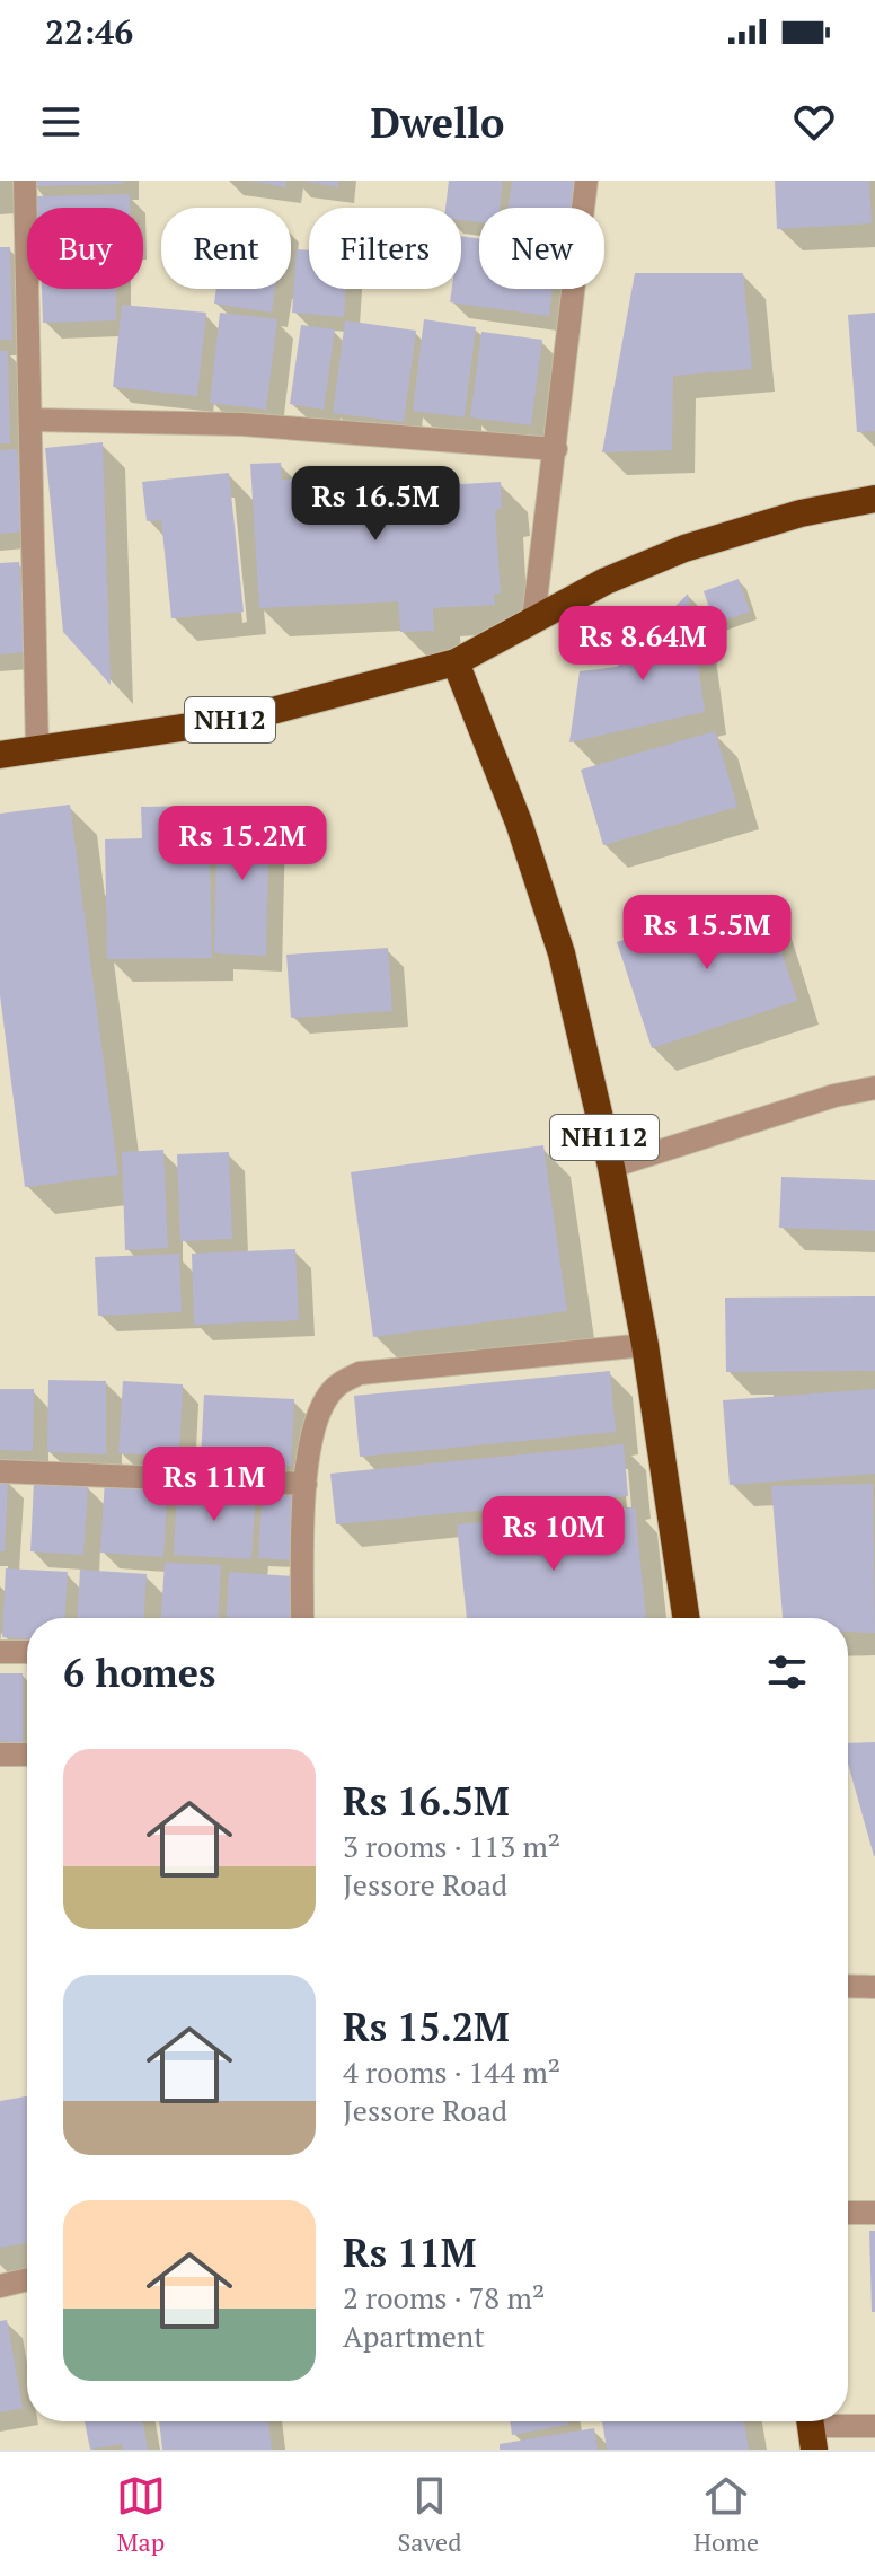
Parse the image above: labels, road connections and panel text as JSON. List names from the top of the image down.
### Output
{
  "streets": {
    "highway": ["NH12", "NH112"]
  },
  "crossings": [
    ["NH12", "NH112"]
  ],
  "page": {
    "status": "22:46",
    "header": "Dwello",
    "chip": [
      "Buy",
      "Rent",
      "Filters",
      "New"
    ],
    "price": [
      "Rs 16.5M",
      "Rs 8.64M",
      "Rs 15.2M",
      "Rs 15.5M",
      "Rs 11M",
      "Rs 10M"
    ],
    "heading": "6 homes",
    "list": [
      {
        "name": "Rs 16.5M",
        "note": "3 rooms · 113 m² · Jessore Road"
      },
      {
        "name": "Rs 15.2M",
        "note": "4 rooms · 144 m² · Jessore Road"
      },
      {
        "name": "Rs 11M",
        "note": "2 rooms · 78 m² · Apartment"
      }
    ],
    "tabs": ["Map", "Saved", "Home"]
  }
}
